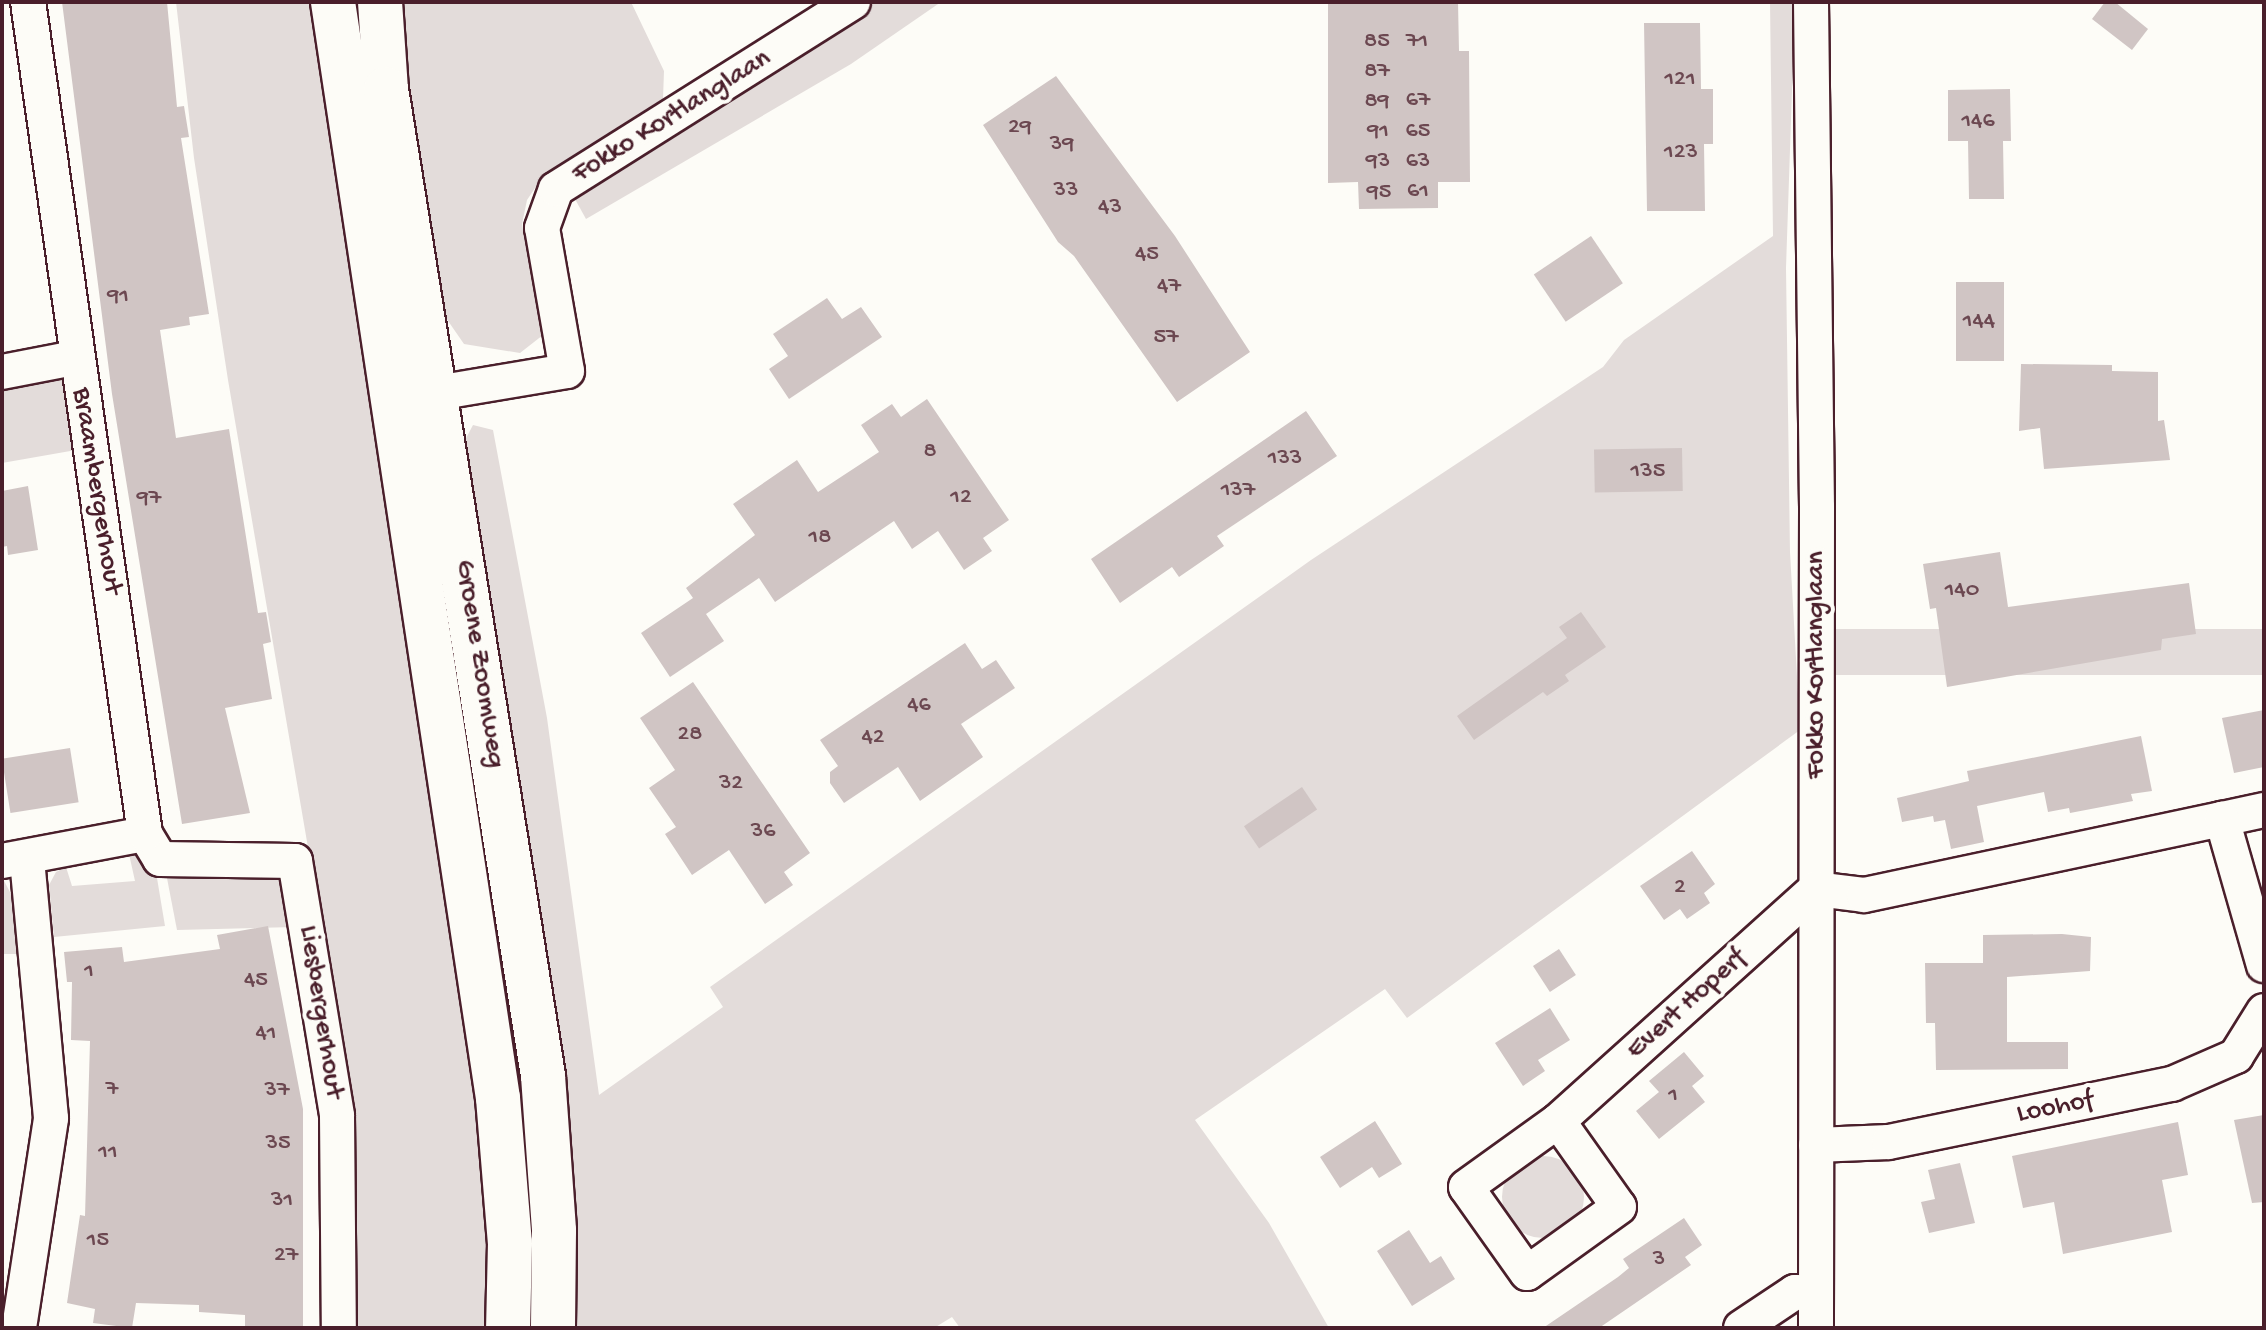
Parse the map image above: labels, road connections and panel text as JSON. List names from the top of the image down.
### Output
{
  "streets": {
    "main road": ["Groene Zoomweg"],
    "street": [
      "Fokko Kortlanglaan",
      "Braambergerhout",
      "Evert Hoperf",
      "Liesbergerhout",
      "Loohof"
    ]
  },
  "crossings": [
    ["Fokko Kortlanglaan", "Groene Zoomweg"],
    ["Fokko Kortlanglaan", "Evert Hoperf"],
    ["Fokko Kortlanglaan", "Loohof"],
    ["Braambergerhout", "Liesbergerhout"]
  ],
  "house_numbers": [
    "85",
    "71",
    "87",
    "121",
    "67",
    "89",
    "146",
    "29",
    "91",
    "65",
    "39",
    "123",
    "93",
    "63",
    "33",
    "61",
    "95",
    "43",
    "45",
    "47",
    "91",
    "144",
    "57",
    "8",
    "133",
    "135",
    "137",
    "12",
    "97",
    "18",
    "140",
    "46",
    "28",
    "42",
    "32",
    "36",
    "2",
    "1",
    "45",
    "41",
    "7",
    "37",
    "1",
    "35",
    "11",
    "31",
    "15",
    "27",
    "3"
  ]
}
